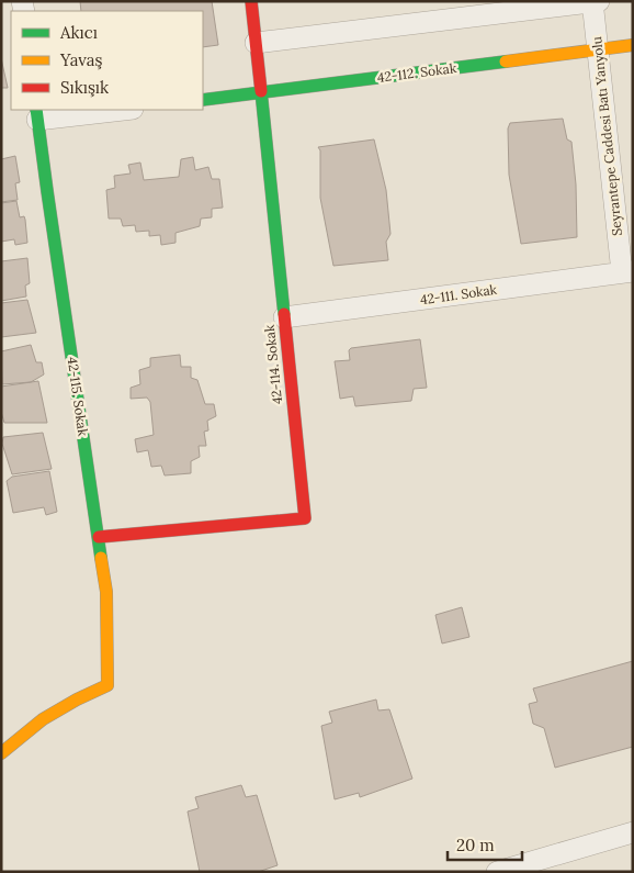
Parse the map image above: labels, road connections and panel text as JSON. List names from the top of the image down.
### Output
{
  "streets": {
    "street": [
      "42-112. Sokak",
      "Seyrantepe Caddesi Batı Yanyolu",
      "42-111. Sokak",
      "42-114. Sokak",
      "42-115. Sokak"
    ]
  },
  "crossings": [
    ["42-112. Sokak", "Seyrantepe Caddesi Batı Yanyolu"],
    ["42-112. Sokak", "42-114. Sokak"],
    ["Seyrantepe Caddesi Batı Yanyolu", "42-111. Sokak"],
    ["42-111. Sokak", "42-114. Sokak"],
    ["42-114. Sokak", "42-115. Sokak"]
  ],
  "legend": ["Akıcı", "Yavaş", "Sıkışık"],
  "scale_bar": "20 m"
}
